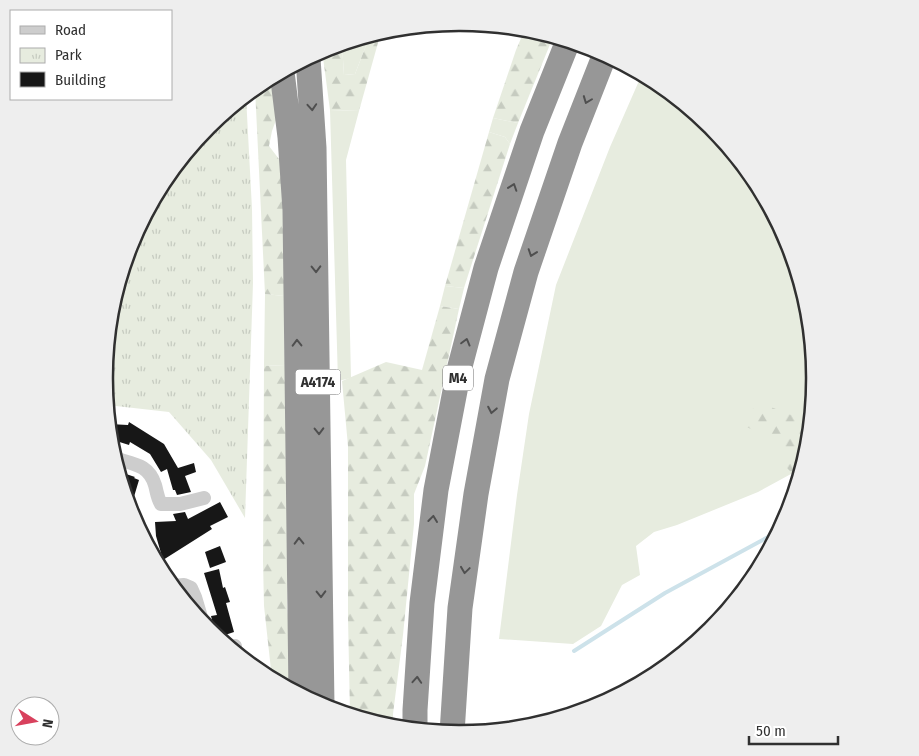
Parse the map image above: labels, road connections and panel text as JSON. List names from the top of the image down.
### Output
{
  "streets": {
    "highway": ["M4", "A4174"]
  },
  "legend": ["Road", "Park", "Building"],
  "scale_bar": "50 m",
  "north": "right"
}
